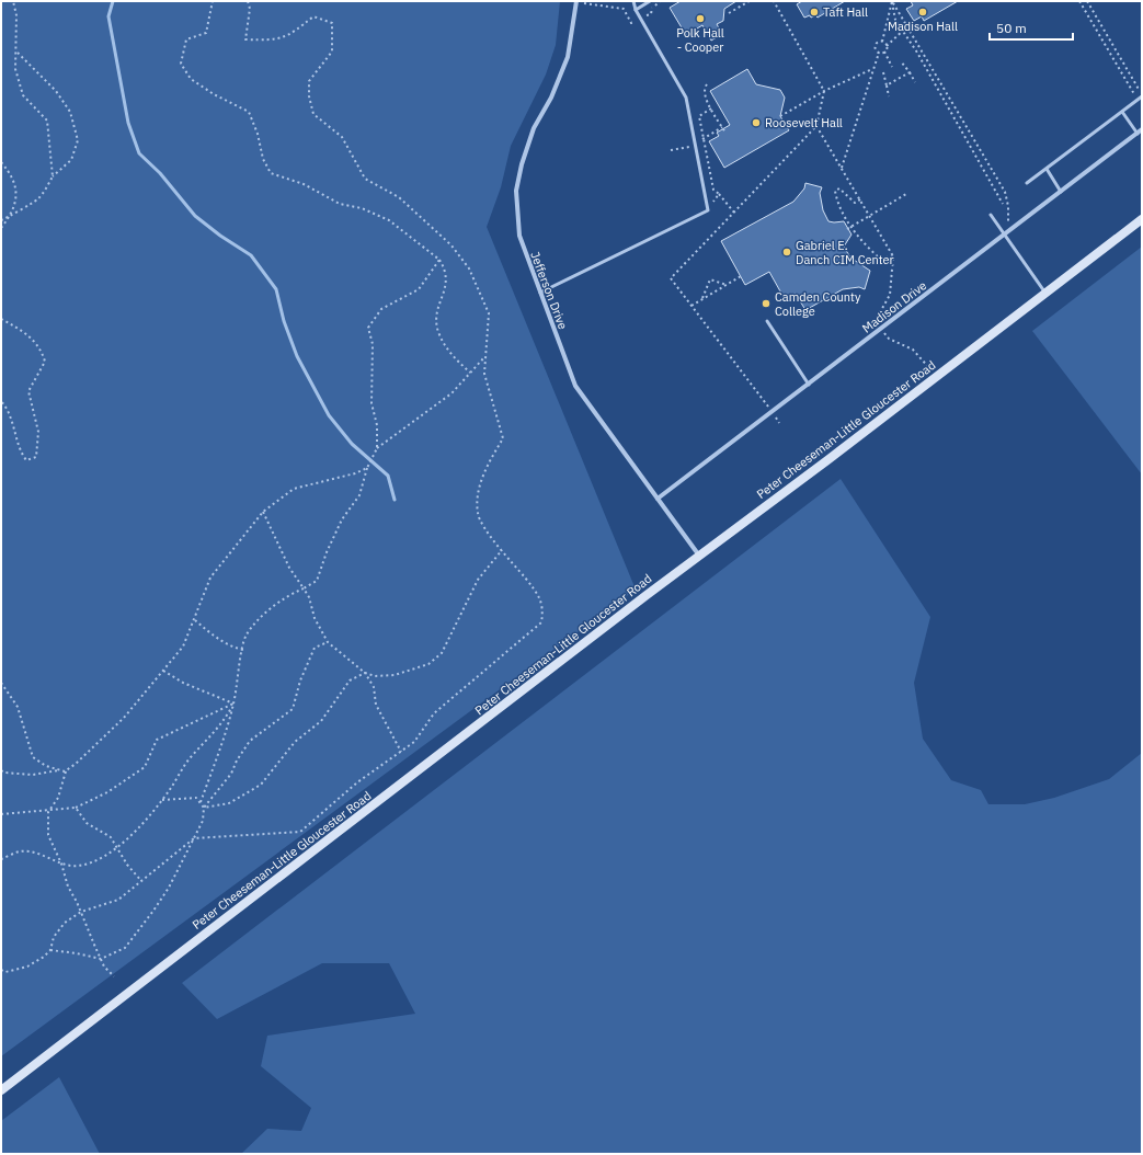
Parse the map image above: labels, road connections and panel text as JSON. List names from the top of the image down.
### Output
{
  "streets": {
    "street": ["Jefferson Drive", "Madison Drive", "Peter Cheeseman-Little Gloucester Road"]
  },
  "crossings": [
    ["Jefferson Drive", "Madison Drive"],
    ["Jefferson Drive", "Peter Cheeseman-Little Gloucester Road"]
  ],
  "places": [
    "Taft Hall",
    "Madison Hall",
    "Polk Hall - Cooper",
    "Roosevelt Hall",
    "Gabriel E. Danch CIM Center",
    "Camden County College"
  ],
  "scale_bar": "50 m"
}
